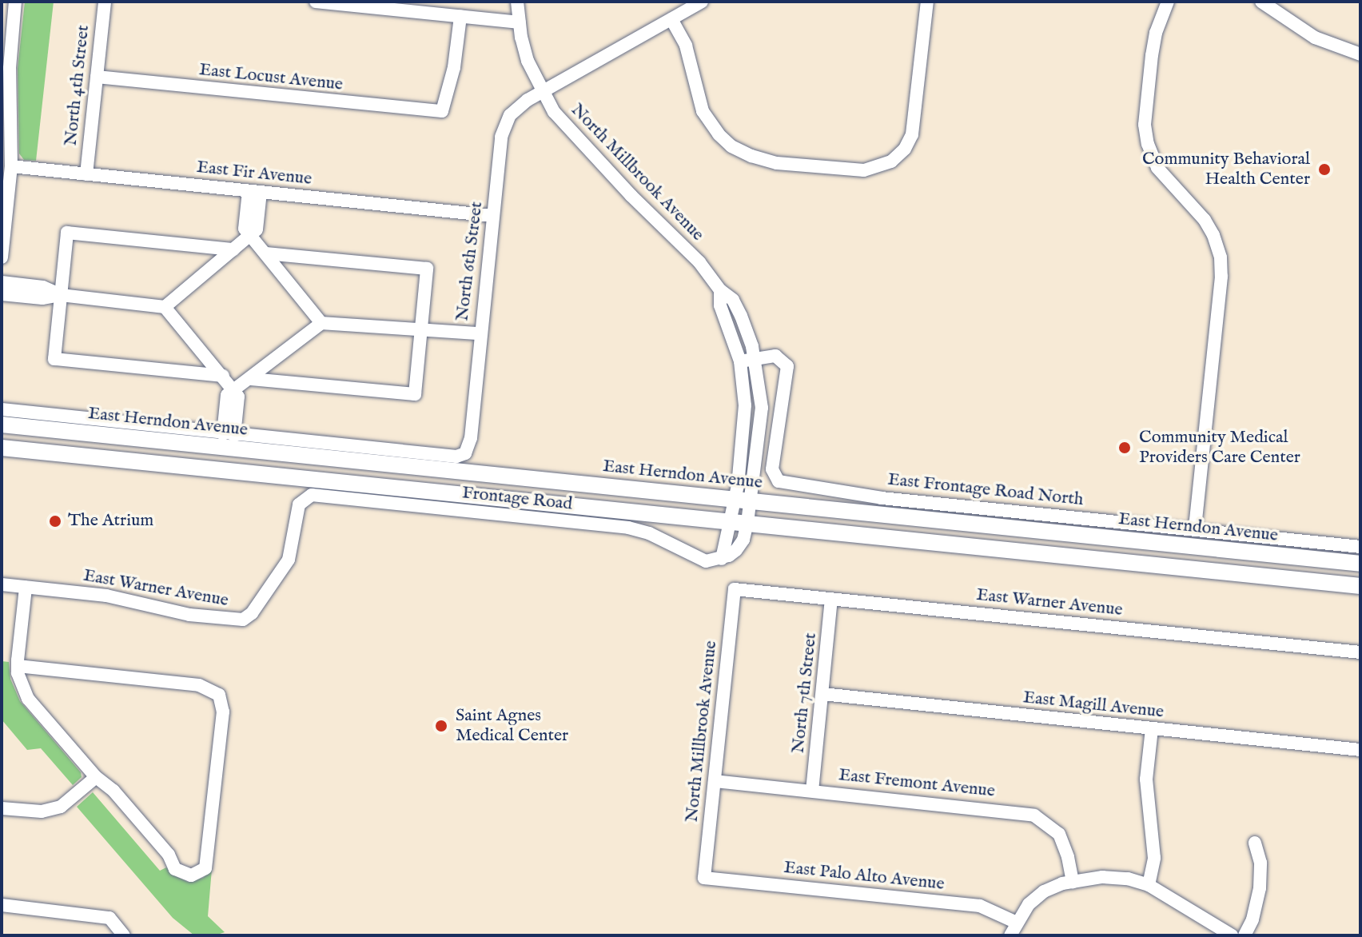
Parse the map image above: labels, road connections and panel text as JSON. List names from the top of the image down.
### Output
{
  "streets": {
    "main road": ["East Herndon Avenue"],
    "street": [
      "East Locust Avenue",
      "North 4th Street",
      "North Millbrook Avenue",
      "East Fir Avenue",
      "North 6th Street",
      "East Frontage Road North",
      "Frontage Road",
      "East Warner Avenue",
      "North 7th Street",
      "East Magill Avenue",
      "East Fremont Avenue",
      "East Palo Alto Avenue"
    ]
  },
  "crossings": [
    ["East Locust Avenue", "North 4th Street"],
    ["North 4th Street", "East Fir Avenue"],
    ["North Millbrook Avenue", "North 6th Street"],
    ["North Millbrook Avenue", "East Herndon Avenue"],
    ["North Millbrook Avenue", "East Frontage Road North"],
    ["North Millbrook Avenue", "Frontage Road"],
    ["North Millbrook Avenue", "East Warner Avenue"],
    ["North Millbrook Avenue", "East Fremont Avenue"],
    ["North Millbrook Avenue", "East Palo Alto Avenue"],
    ["East Fir Avenue", "North 6th Street"],
    ["Frontage Road", "East Warner Avenue"],
    ["East Warner Avenue", "North 7th Street"],
    ["North 7th Street", "East Magill Avenue"],
    ["North 7th Street", "East Fremont Avenue"]
  ],
  "places": [
    "Community Behavioral Health Center",
    "Community Medical Providers Care Center",
    "The Atrium",
    "Saint Agnes Medical Center"
  ]
}
